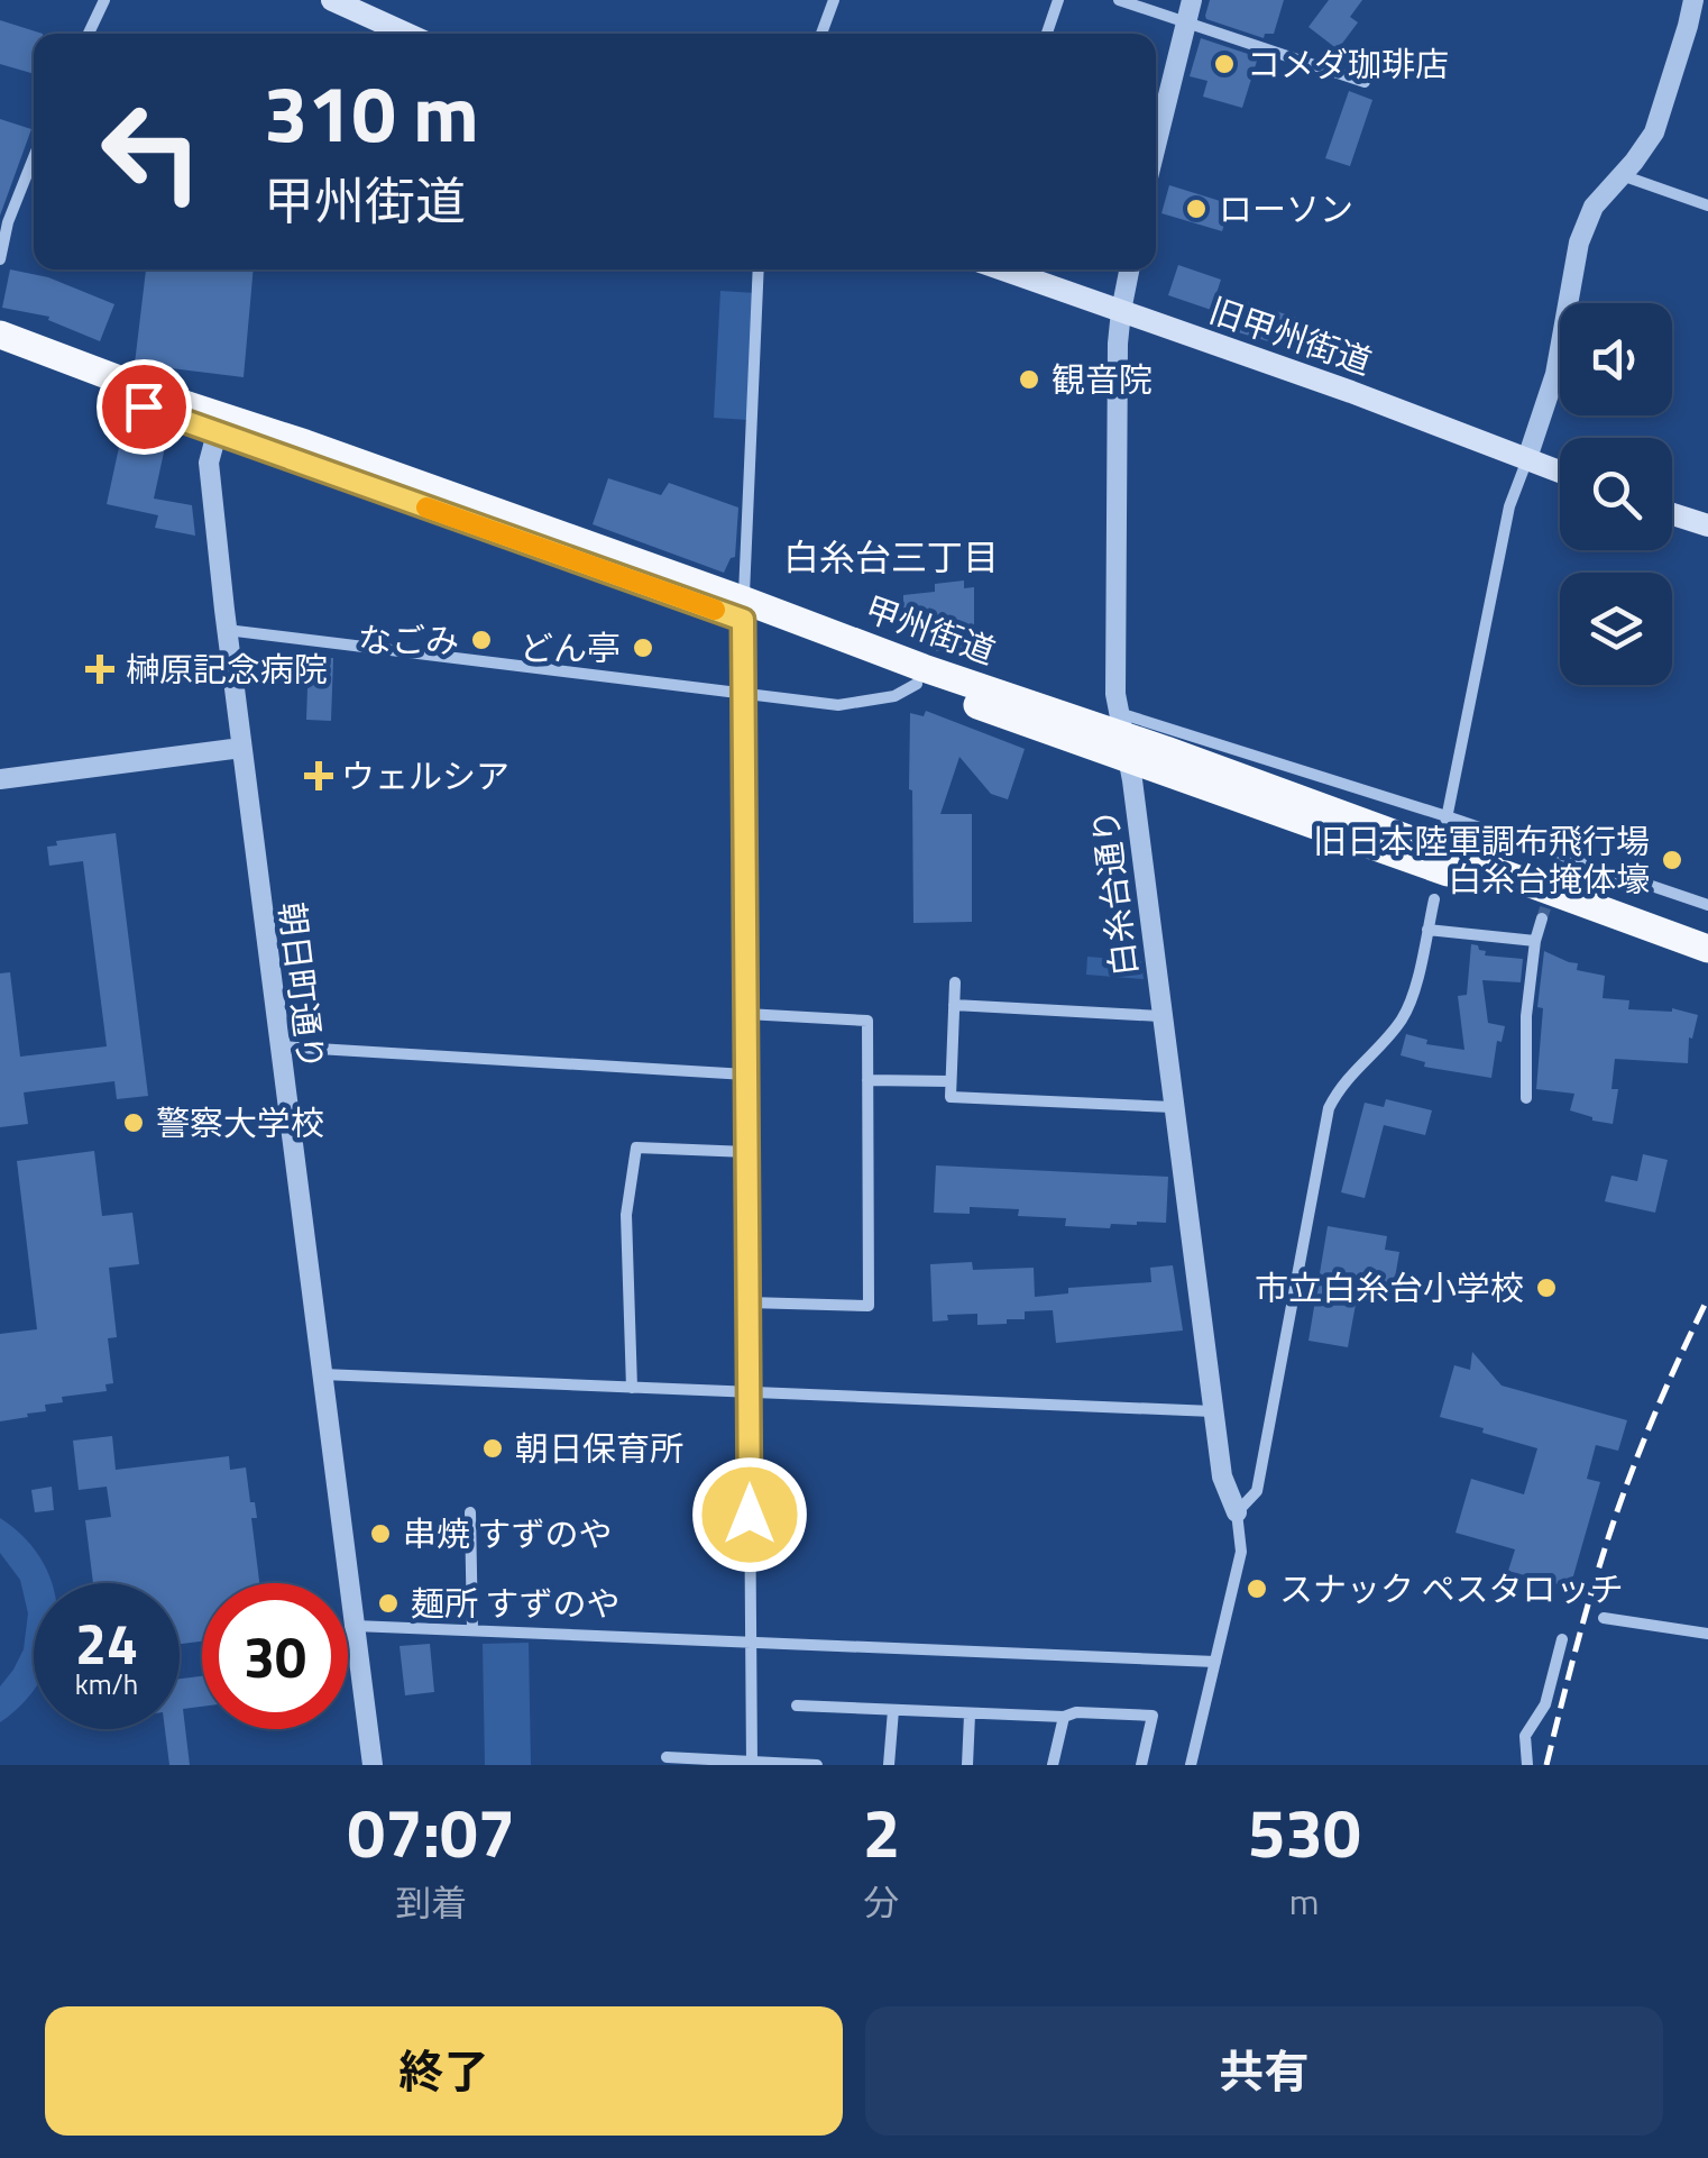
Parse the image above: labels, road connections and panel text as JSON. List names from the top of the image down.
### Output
{
  "streets": {
    "highway": ["甲州街道"],
    "main road": ["旧甲州街道"],
    "street": ["白糸台通り", "朝日町通り"]
  },
  "crossings": [
    ["旧甲州街道", "白糸台通り"],
    ["甲州街道", "白糸台通り"],
    ["甲州街道", "朝日町通り"]
  ],
  "districts": ["白糸台三丁目"],
  "places": {
    "other": [
      "コメダ珈琲店",
      "ローソン",
      "観音院",
      "なごみ",
      "どん亭",
      "旧日本陸軍調布飛行場 白糸台掩体壕",
      "警察大学校",
      "市立白糸台小学校",
      "朝日保育所",
      "串焼 すずのや",
      "スナック ペスタロッチ",
      "麺所 すずのや"
    ],
    "health": ["榊原記念病院", "ウェルシア"]
  },
  "page": {
    "turn": ["310 m", "甲州街道"],
    "speed": "24 km/h",
    "limit": "30",
    "eta": [
      "07:07",
      "到着",
      "2",
      "分",
      "530",
      "m"
    ],
    "buttons": ["終了", "共有"]
  }
}
